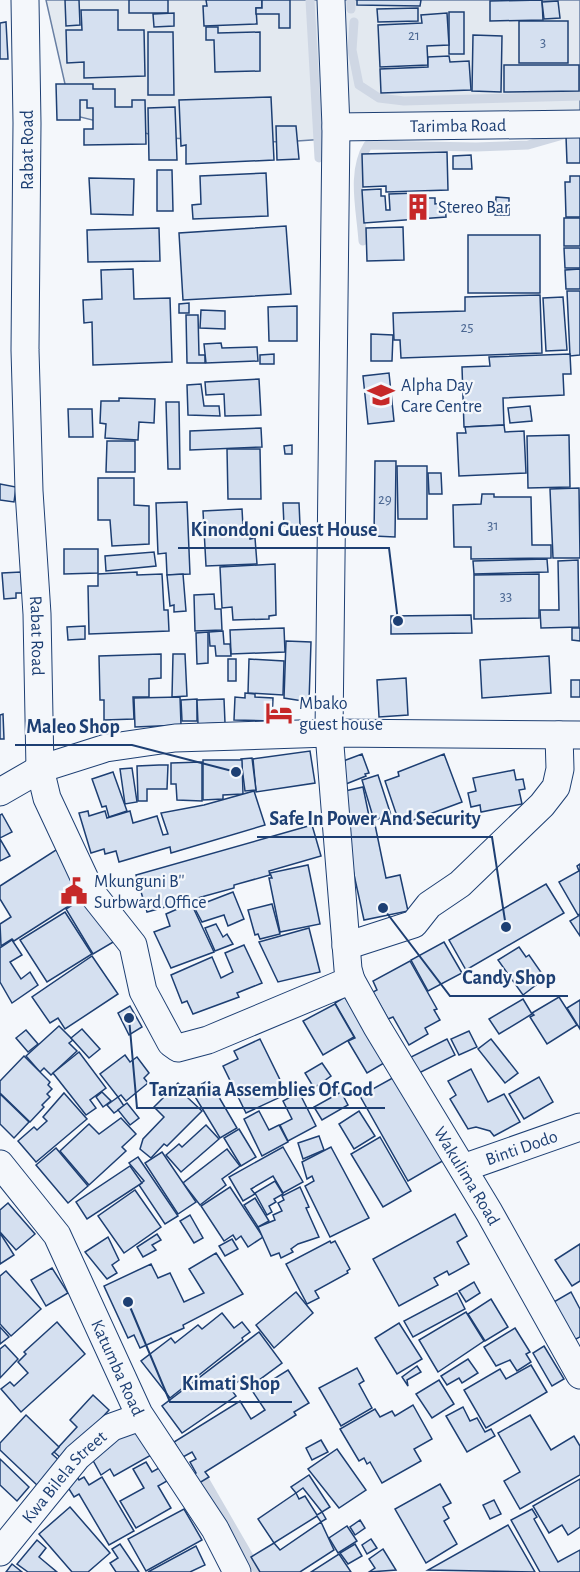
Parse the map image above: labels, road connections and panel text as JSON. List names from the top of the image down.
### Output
{
  "streets": {
    "street": [
      "Tarimba Road",
      "Rabat Road",
      "Binti Dodo",
      "Wakulima Road",
      "Katumba Road",
      "Kwa Bilela Street"
    ]
  },
  "crossings": [
    ["Rabat Road", "Wakulima Road"],
    ["Binti Dodo", "Wakulima Road"],
    ["Katumba Road", "Kwa Bilela Street"]
  ],
  "places": {
    "building": ["Stereo Bar"],
    "school or university": ["Alpha Day Care Centre"],
    "other": [
      "Kinondoni Guest House",
      "Maleo Shop",
      "Candy Shop",
      "Safe In Power And Security",
      "Tanzania Assemblies Of God",
      "Kimati Shop"
    ],
    "hotel": ["Mbako guest house"],
    "public building": ["Mkunguni B'' Surbward Office"]
  },
  "house_numbers": [
    "21",
    "3",
    "25",
    "29",
    "31",
    "33"
  ]
}
